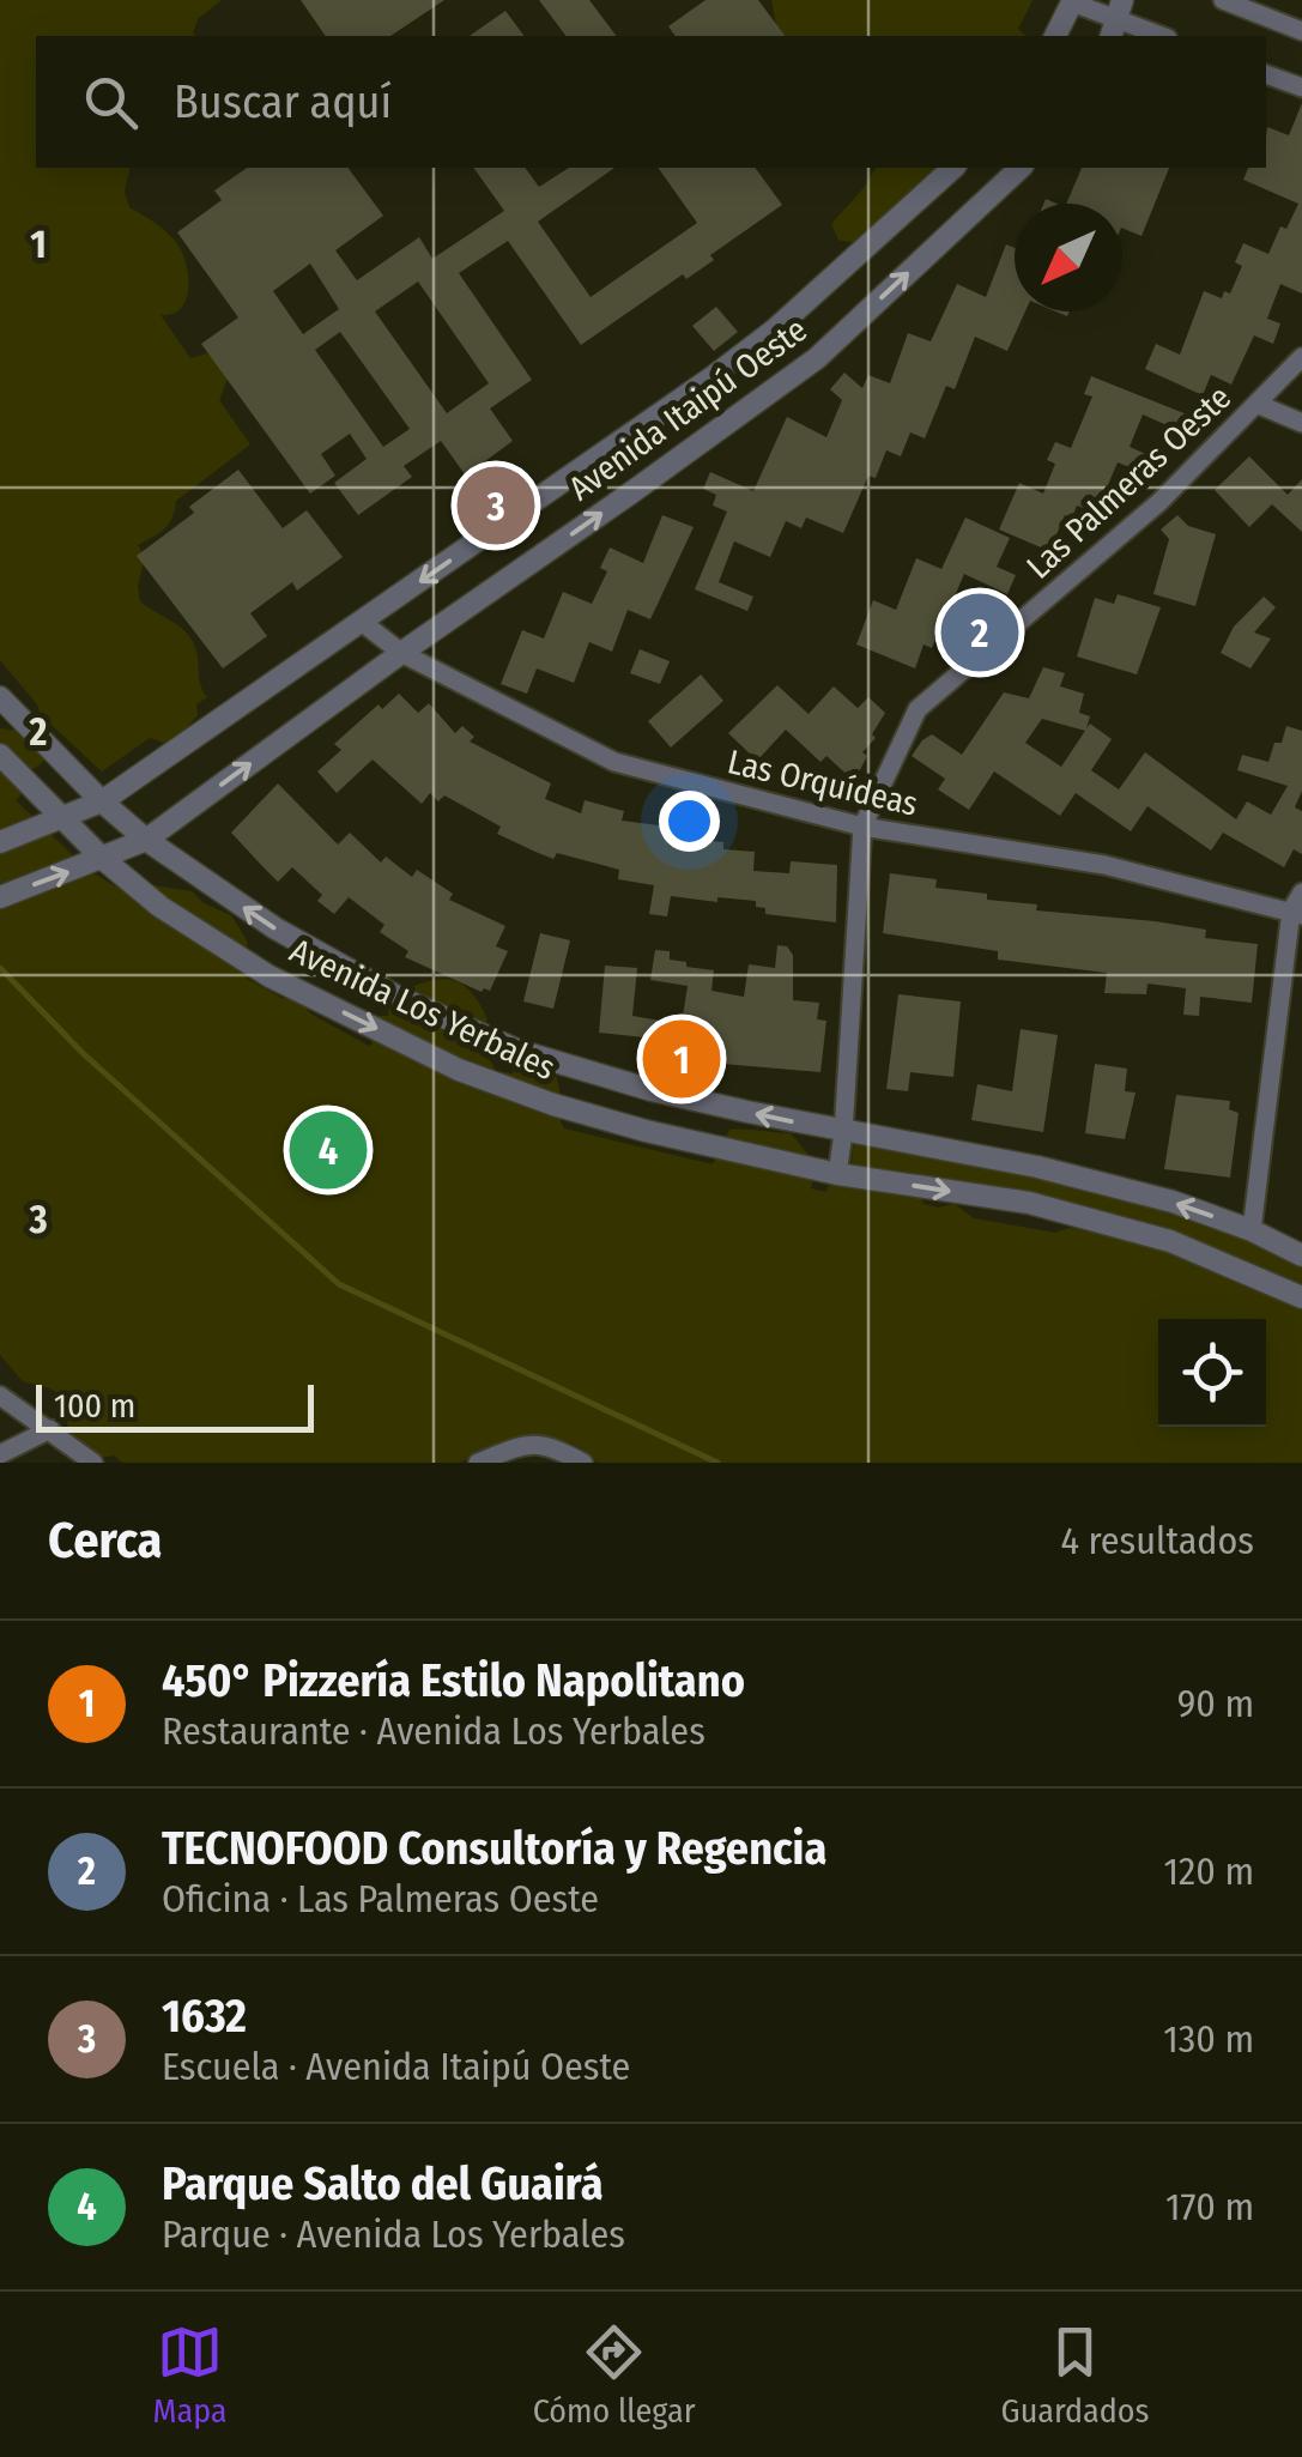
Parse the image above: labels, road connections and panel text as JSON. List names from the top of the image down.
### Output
{
  "streets": {
    "street": [
      "Avenida Itaipú Oeste",
      "Las Palmeras Oeste",
      "Las Orquídeas",
      "Avenida Los Yerbales"
    ]
  },
  "crossings": [
    ["Avenida Itaipú Oeste", "Las Orquídeas"],
    ["Avenida Itaipú Oeste", "Avenida Los Yerbales"],
    ["Las Palmeras Oeste", "Las Orquídeas"],
    ["Las Palmeras Oeste", "Avenida Los Yerbales"]
  ],
  "scale_bar": "100 m",
  "north": "bottom left",
  "page": {
    "search": "Buscar aquí",
    "pins": [
      "3",
      "2",
      "1",
      "4"
    ],
    "scale": "100 m",
    "heading": ["Cerca", "4 resultados"],
    "list": [
      {
        "mark": "1",
        "name": "450° Pizzería Estilo Napolitano",
        "note": "Restaurante · Avenida Los Yerbales",
        "value": "90 m"
      },
      {
        "mark": "2",
        "name": "TECNOFOOD Consultoría y Regencia",
        "note": "Oficina · Las Palmeras Oeste",
        "value": "120 m"
      },
      {
        "mark": "3",
        "name": "1632",
        "note": "Escuela · Avenida Itaipú Oeste",
        "value": "130 m"
      },
      {
        "mark": "4",
        "name": "Parque Salto del Guairá",
        "note": "Parque · Avenida Los Yerbales",
        "value": "170 m"
      }
    ],
    "nav": ["Mapa", "Cómo llegar", "Guardados"]
  },
  "grid": {
    "rows": ["1", "2", "3"]
  }
}
